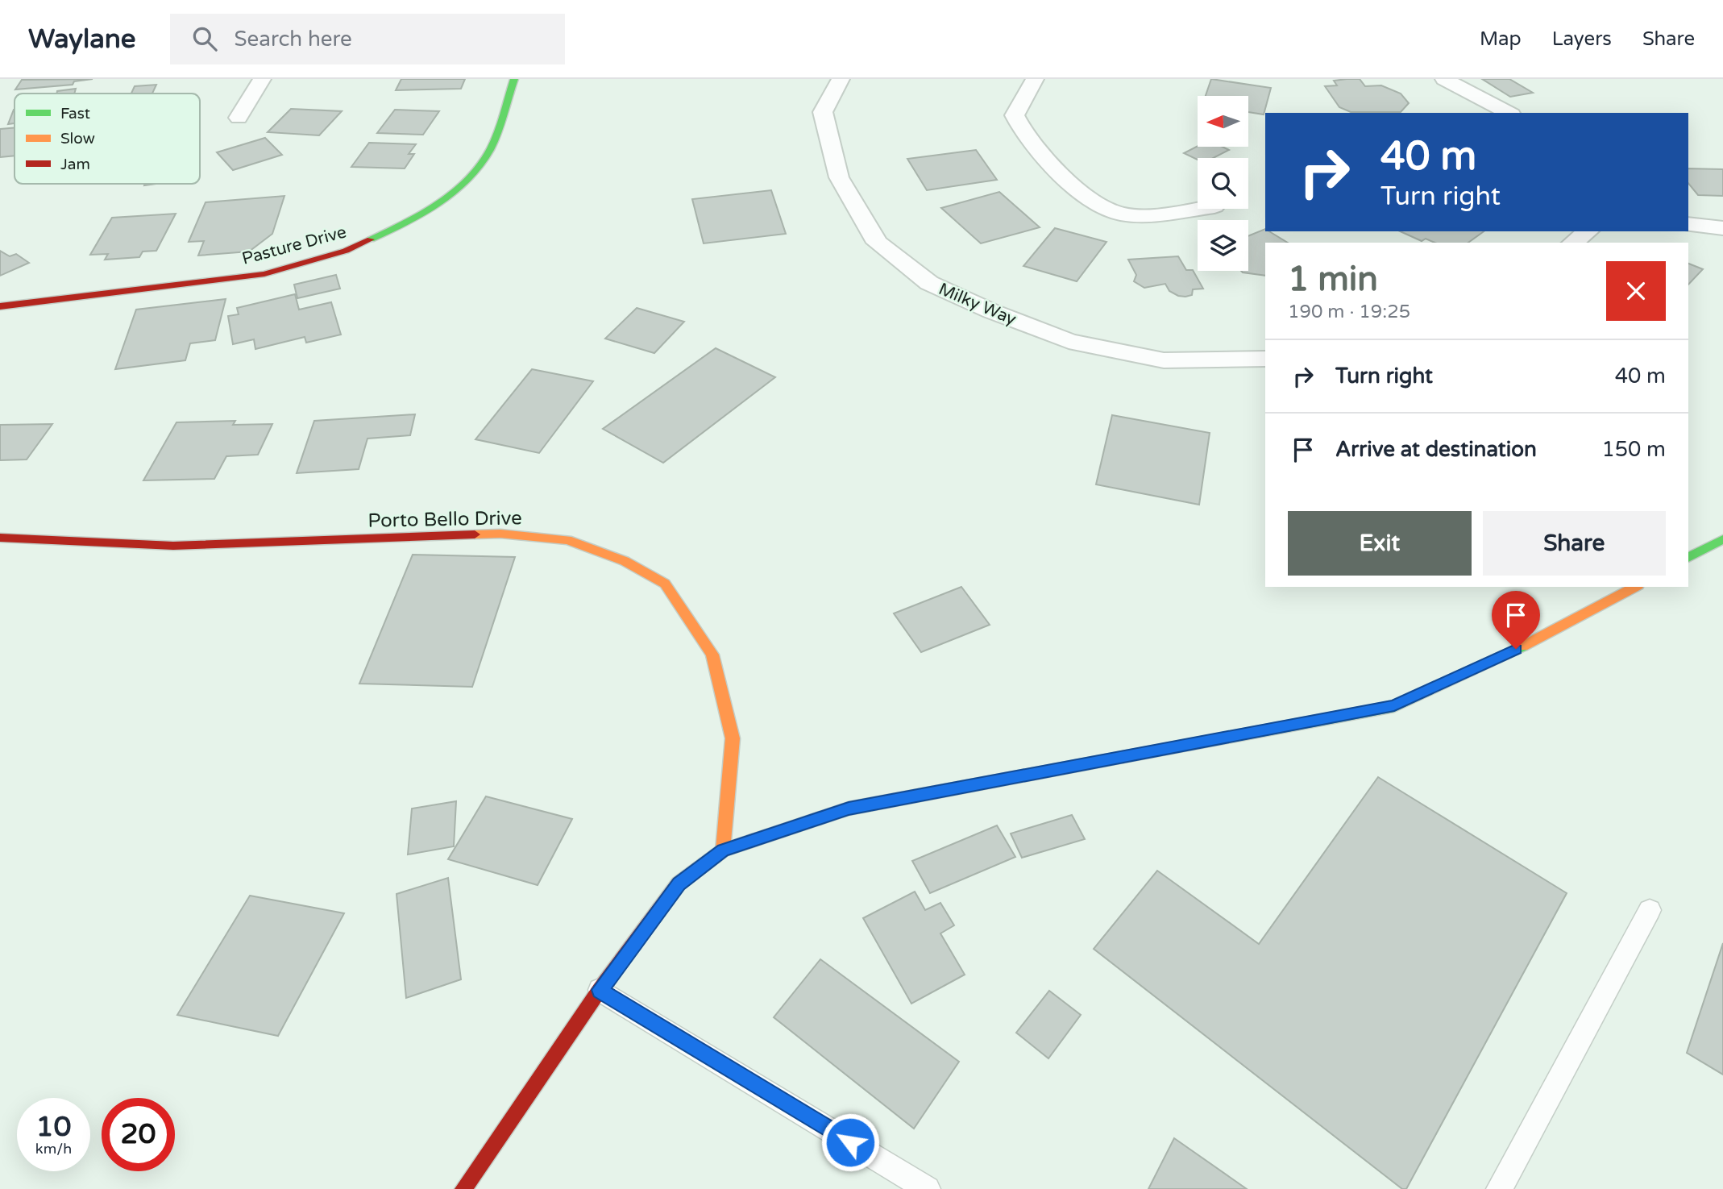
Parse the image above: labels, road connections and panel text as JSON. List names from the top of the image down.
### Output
{
  "streets": {
    "street": ["Pasture Drive", "Milky Way", "Porto Bello Drive"]
  },
  "legend": ["Fast", "Slow", "Jam"],
  "north": "left",
  "page": {
    "header": "Waylane",
    "search": "Search here",
    "nav": ["Map", "Layers", "Share"],
    "turn": ["40 m", "Turn right"],
    "heading": ["1 min", "190 m · 19:25"],
    "list": [
      {
        "name": "Turn right",
        "value": "40 m"
      },
      {
        "name": "Arrive at destination",
        "value": "150 m"
      }
    ],
    "buttons": ["Exit", "Share"],
    "speed": "10 km/h",
    "limit": "20"
  }
}
